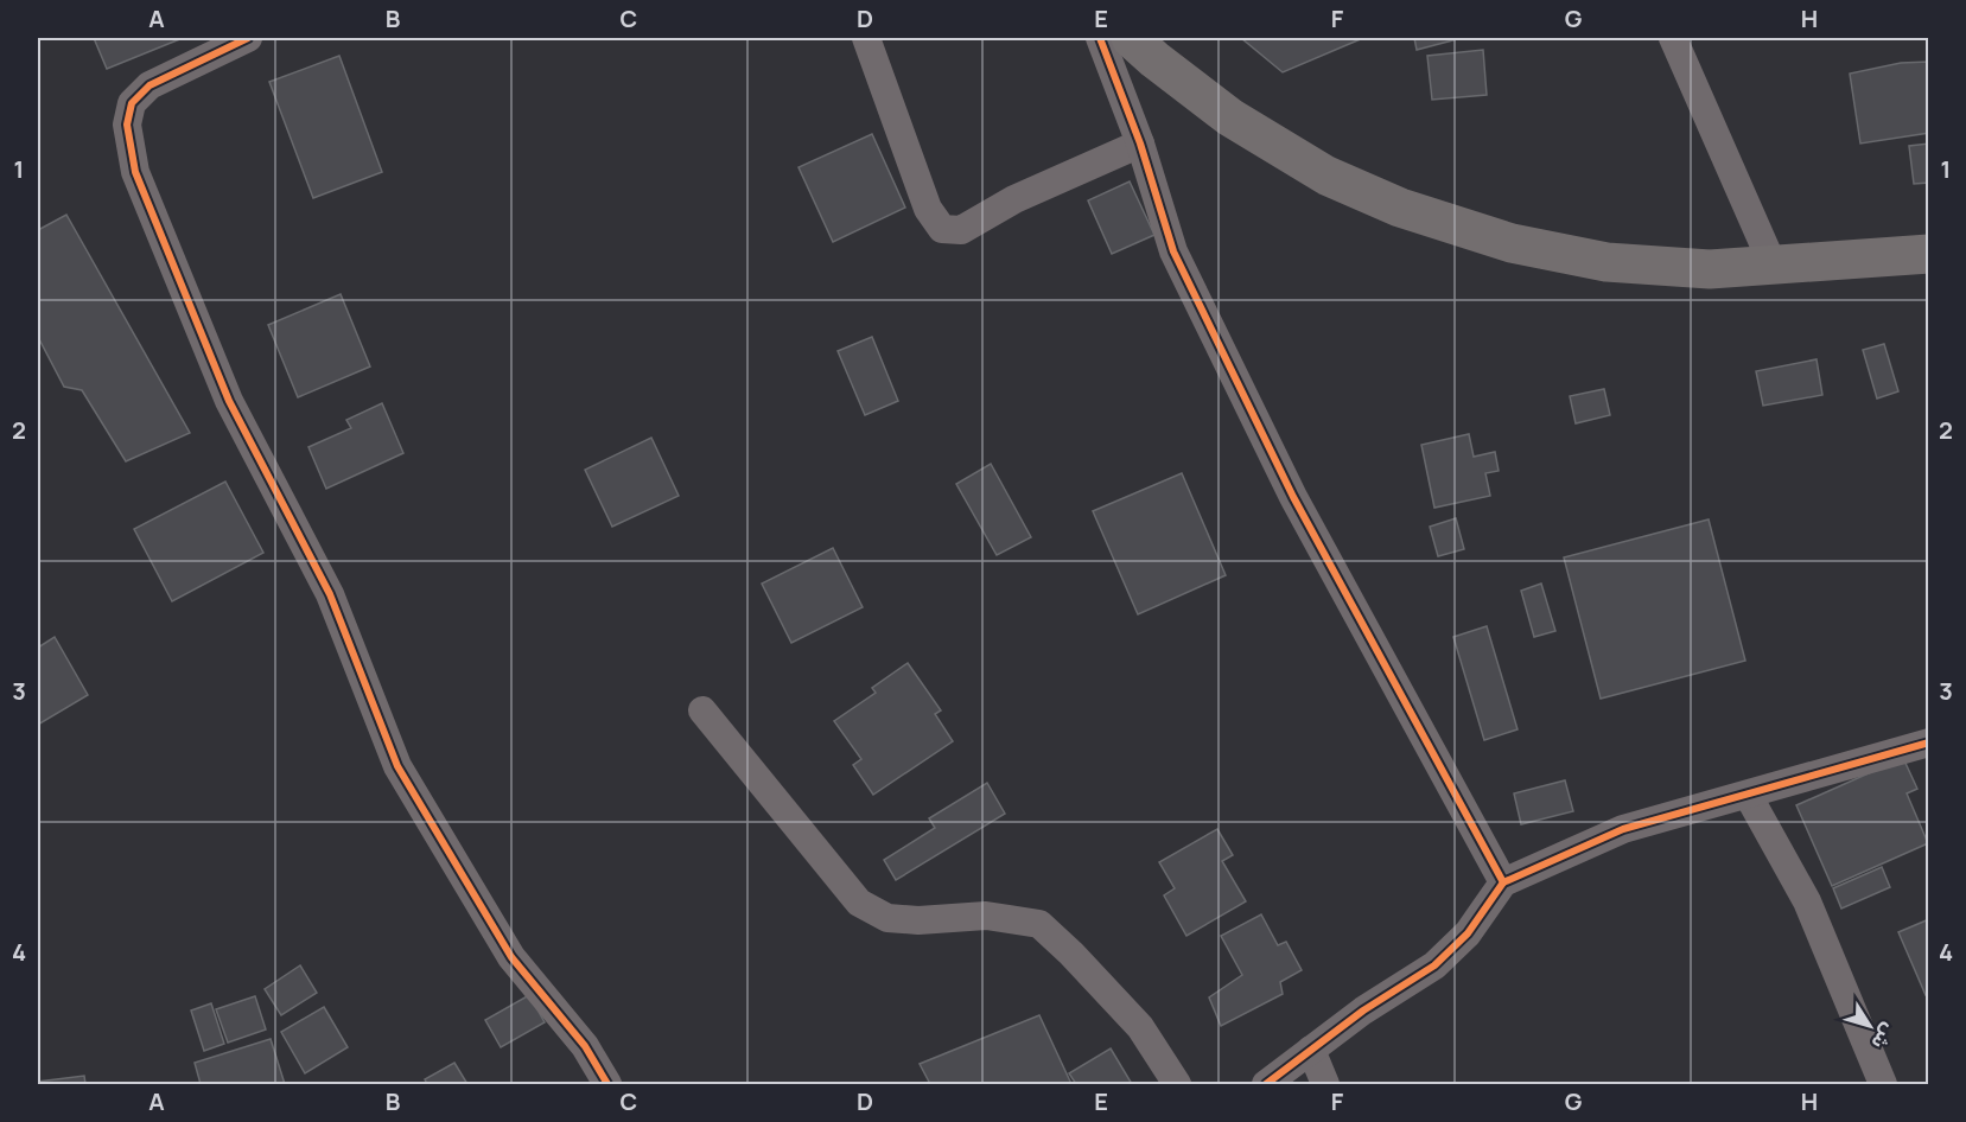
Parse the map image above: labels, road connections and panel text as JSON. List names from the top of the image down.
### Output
{
  "north": "bottom right",
  "grid": {
    "columns": [
      "A",
      "B",
      "C",
      "D",
      "E",
      "F",
      "G",
      "H"
    ],
    "rows": [
      "1",
      "2",
      "3",
      "4"
    ]
  }
}
